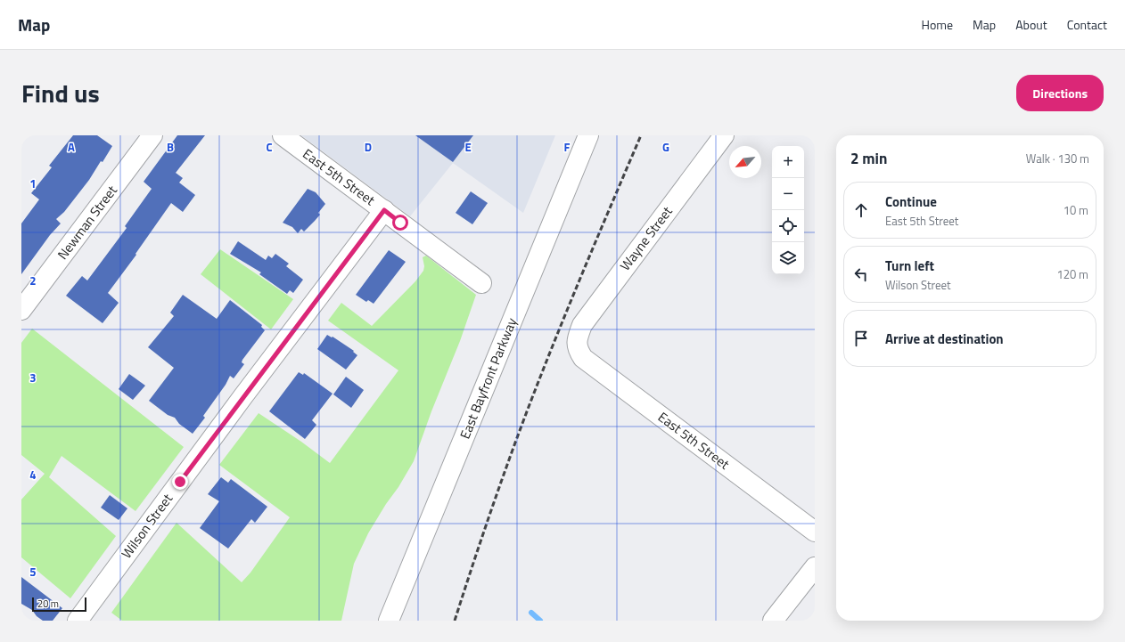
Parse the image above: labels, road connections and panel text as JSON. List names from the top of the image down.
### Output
{
  "streets": {
    "main road": [
      "East 5th Street",
      "Newman Street",
      "Wayne Street",
      "East Bayfront Parkway",
      "Wilson Street"
    ]
  },
  "crossings": [
    ["East 5th Street", "Wayne Street"],
    ["East 5th Street", "Wilson Street"]
  ],
  "scale_bar": "20 m",
  "north": "bottom left",
  "page": {
    "header": "Map",
    "nav": [
      "Home",
      "Map",
      "About",
      "Contact"
    ],
    "title": "Find us",
    "buttons": "Directions",
    "heading": ["2 min", "Walk · 130 m"],
    "map_buttons": ["+", "−"],
    "list": [
      ["Continue", "East 5th Street", "10 m"],
      ["Turn left", "Wilson Street", "120 m"],
      "Arrive at destination"
    ],
    "scale": "20 m"
  },
  "grid": {
    "columns": [
      "A",
      "B",
      "C",
      "D",
      "E",
      "F",
      "G"
    ],
    "rows": [
      "1",
      "2",
      "3",
      "4",
      "5"
    ]
  }
}
